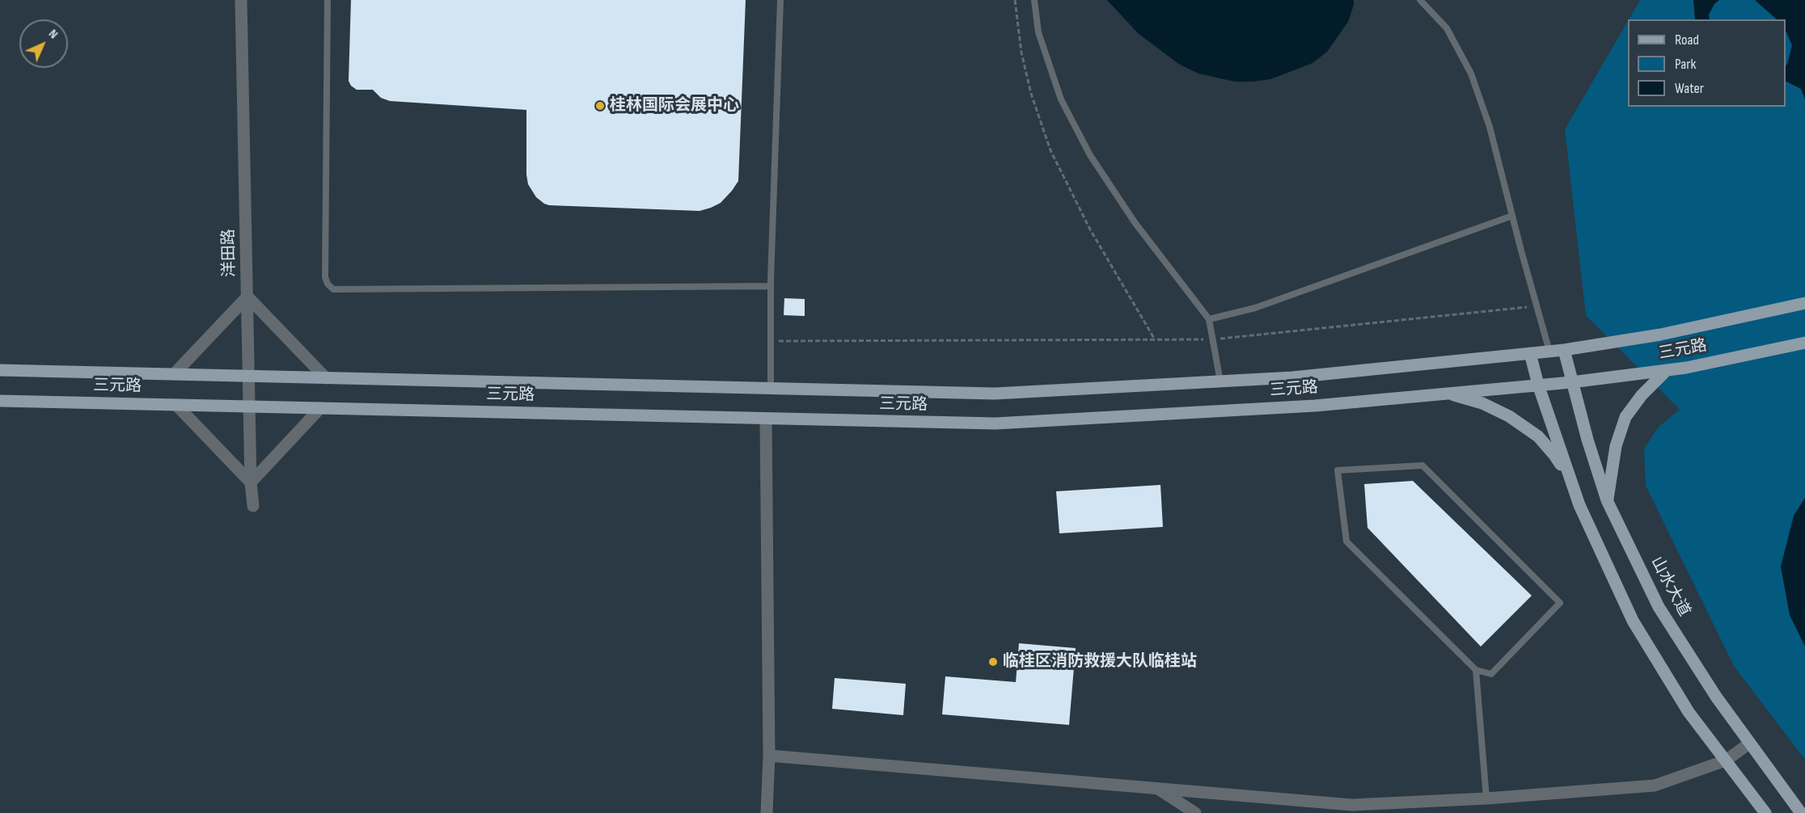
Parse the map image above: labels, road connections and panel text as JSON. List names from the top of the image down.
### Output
{
  "streets": {
    "main road": ["三元路", "山水大道"],
    "street": ["洋田路"]
  },
  "crossings": [
    ["洋田路", "三元路"],
    ["三元路", "山水大道"]
  ],
  "places": ["桂林国际会展中心", "临桂区消防救援大队临桂站"],
  "legend": ["Road", "Park", "Water"],
  "north": "top right"
}
